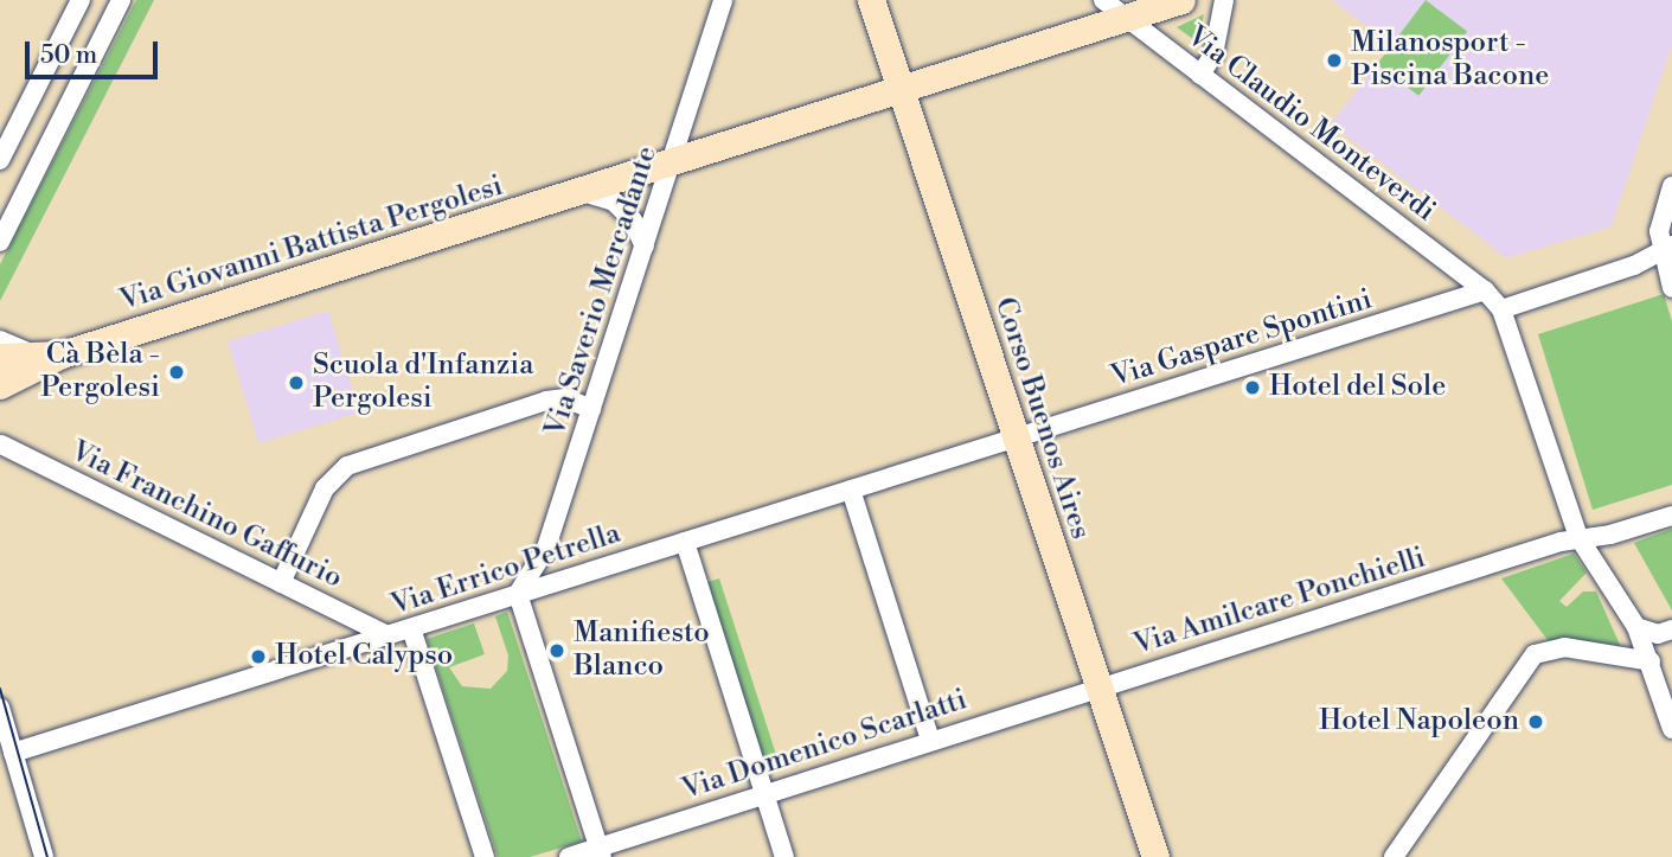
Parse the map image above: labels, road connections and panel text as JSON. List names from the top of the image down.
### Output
{
  "streets": {
    "main road": ["Via Giovanni Battista Pergolesi", "Corso Buenos Aires"],
    "street": [
      "Via Claudio Monteverdi",
      "Via Saverio Mercadante",
      "Via Gaspare Spontini",
      "Via Franchino Gaffurio",
      "Via Errico Petrella",
      "Via Amilcare Ponchielli",
      "Via Domenico Scarlatti"
    ]
  },
  "crossings": [
    ["Via Claudio Monteverdi", "Via Giovanni Battista Pergolesi"],
    ["Via Claudio Monteverdi", "Via Gaspare Spontini"],
    ["Via Giovanni Battista Pergolesi", "Via Saverio Mercadante"],
    ["Via Giovanni Battista Pergolesi", "Corso Buenos Aires"],
    ["Via Saverio Mercadante", "Via Errico Petrella"],
    ["Via Gaspare Spontini", "Corso Buenos Aires"],
    ["Via Gaspare Spontini", "Via Errico Petrella"],
    ["Corso Buenos Aires", "Via Errico Petrella"],
    ["Corso Buenos Aires", "Via Amilcare Ponchielli"],
    ["Corso Buenos Aires", "Via Domenico Scarlatti"],
    ["Via Franchino Gaffurio", "Via Errico Petrella"],
    ["Via Amilcare Ponchielli", "Via Domenico Scarlatti"]
  ],
  "places": [
    "Milanosport - Piscina Bacone",
    "Cà Bèla - Pergolesi",
    "Scuola d'Infanzia Pergolesi",
    "Hotel del Sole",
    "Manifiesto Blanco",
    "Hotel Calypso",
    "Hotel Napoleon"
  ],
  "scale_bar": "50 m"
}
